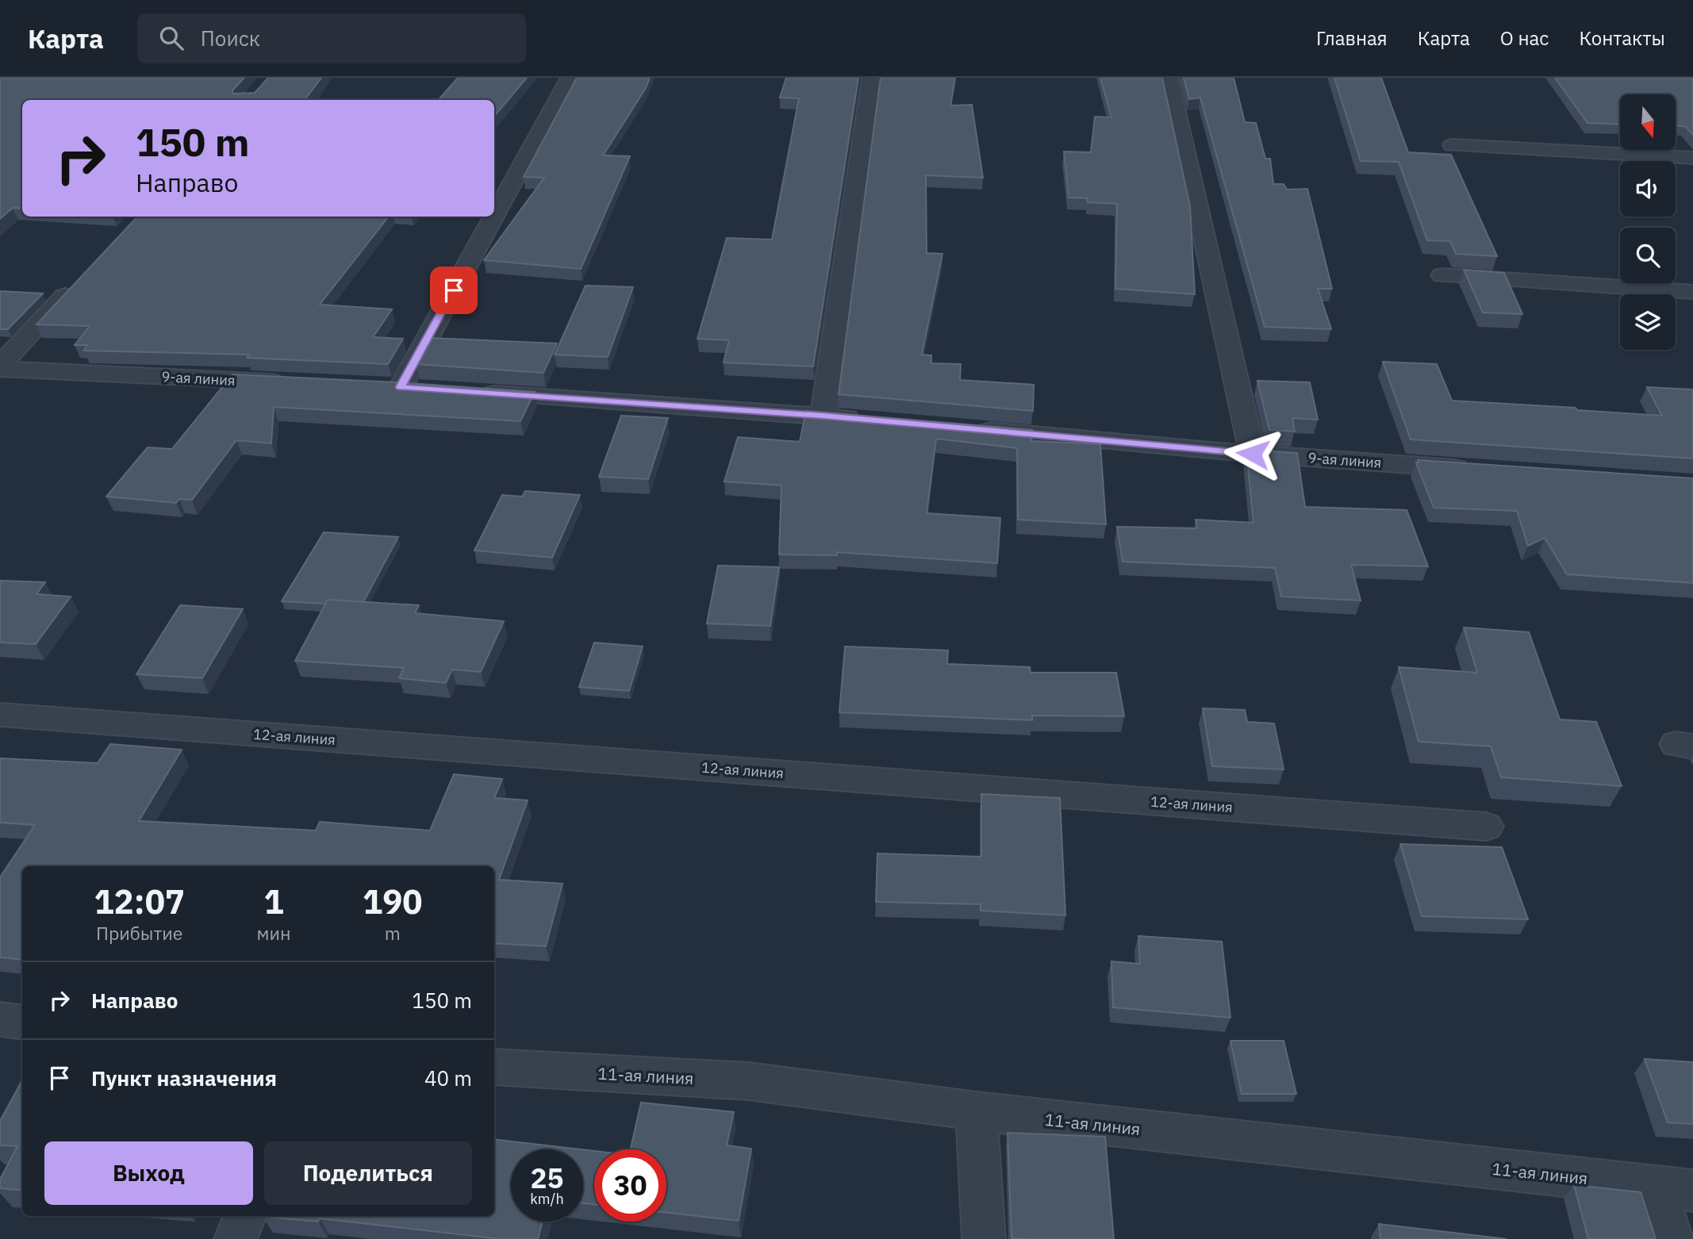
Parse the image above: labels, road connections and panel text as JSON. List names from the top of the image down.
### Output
{
  "streets": {
    "street": ["9-ая линия", "12-ая линия", "11-ая линия"]
  },
  "north": "bottom",
  "page": {
    "header": "Карта",
    "search": "Поиск",
    "nav": [
      "Главная",
      "Карта",
      "О нас",
      "Контакты"
    ],
    "turn": ["150 m", "Направо"],
    "eta": [
      "12:07",
      "Прибытие",
      "1",
      "мин",
      "190",
      "m"
    ],
    "list": [
      {
        "name": "Направо",
        "value": "150 m"
      },
      {
        "name": "Пункт назначения",
        "value": "40 m"
      }
    ],
    "buttons": ["Выход", "Поделиться"],
    "speed": "25 km/h",
    "limit": "30"
  }
}
